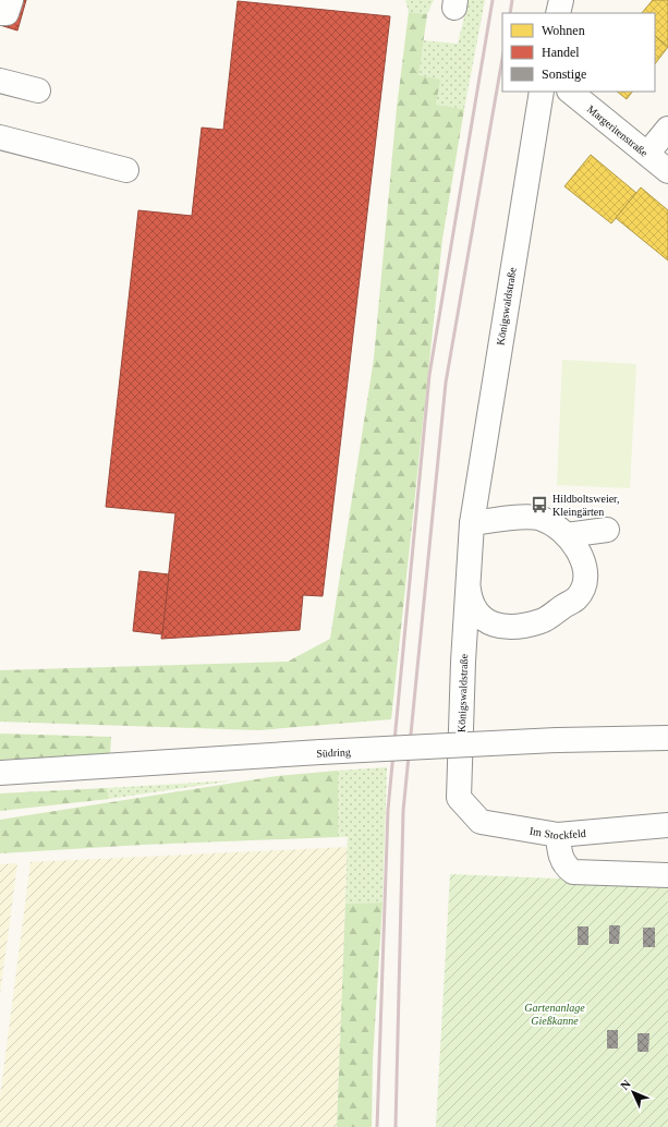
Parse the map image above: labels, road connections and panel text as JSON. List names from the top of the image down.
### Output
{
  "streets": {
    "street": [
      "Margeritenstraße",
      "Königswaldstraße",
      "Südring",
      "Im Stockfeld"
    ]
  },
  "crossings": [
    ["Königswaldstraße", "Im Stockfeld"]
  ],
  "parks": ["Gartenanlage Gießkanne"],
  "places": {
    "bus stop": ["Hildboltsweier, Kleingärten"]
  },
  "legend": ["Wohnen", "Handel", "Sonstige"],
  "north": "top left"
}
